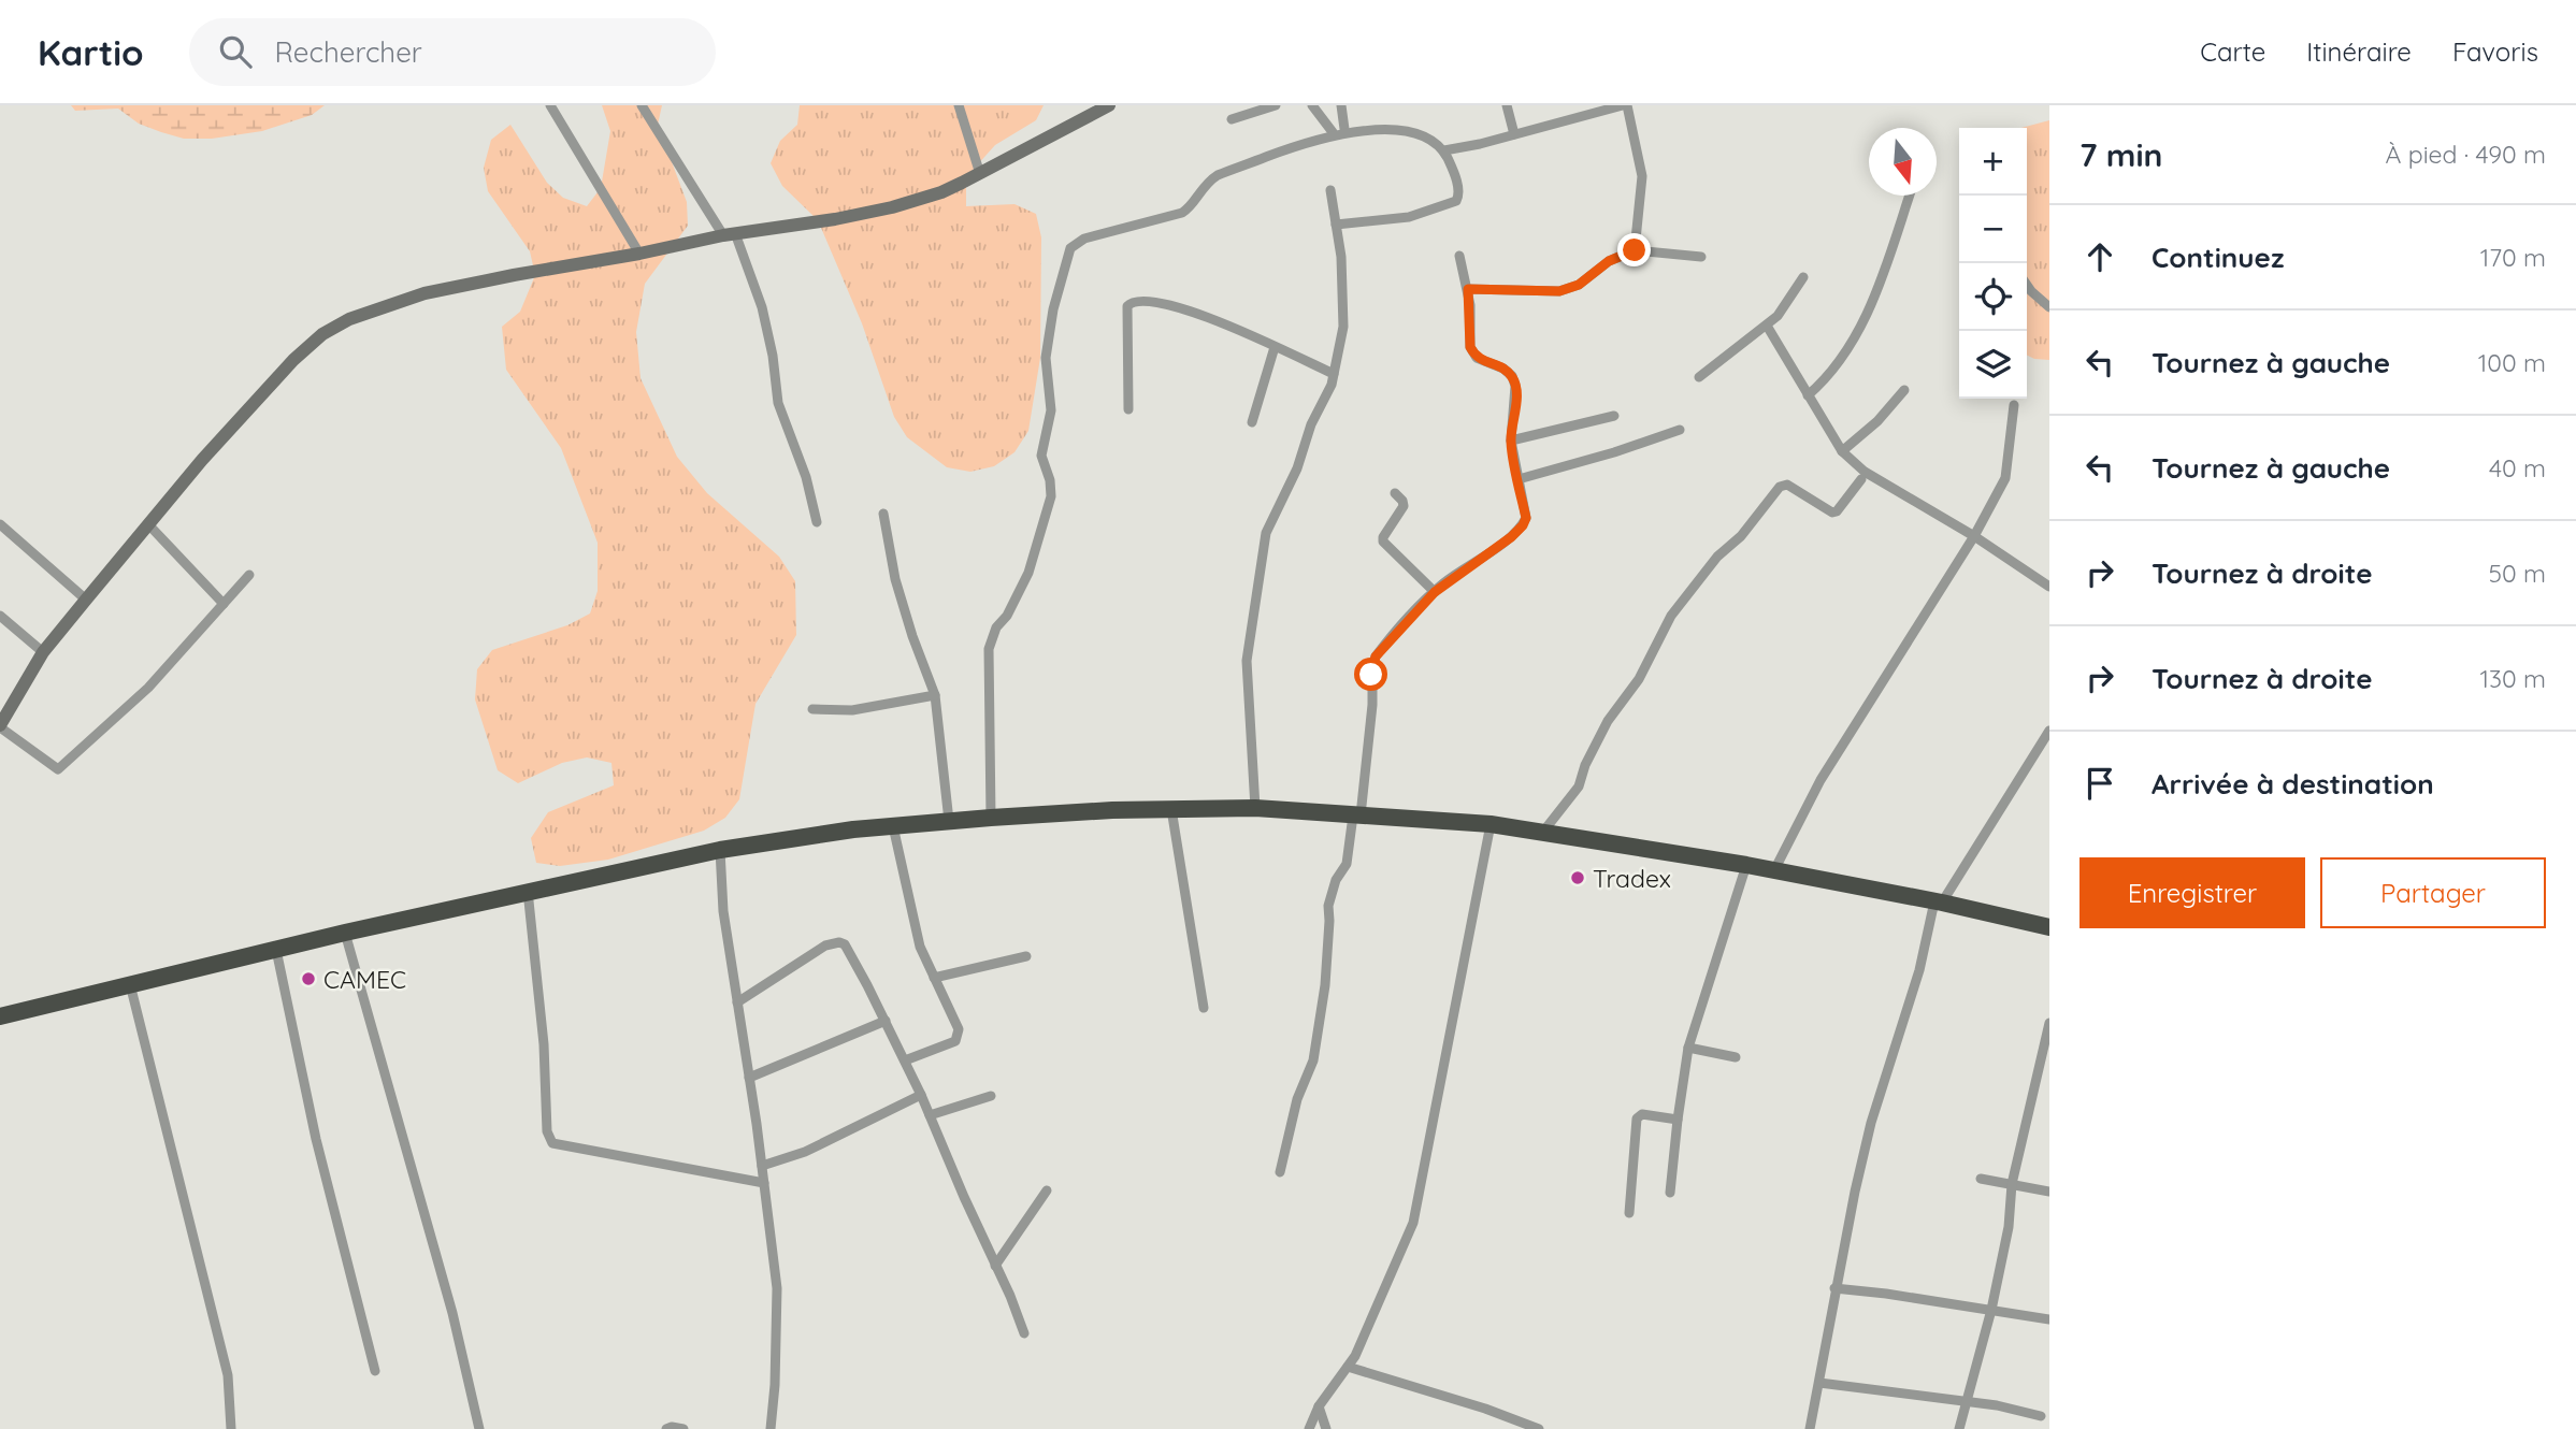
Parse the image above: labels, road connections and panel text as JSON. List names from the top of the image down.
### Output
{
  "places": ["Tradex", "CAMEC"],
  "north": "bottom",
  "page": {
    "header": "Kartio",
    "search": "Rechercher",
    "nav": ["Carte", "Itinéraire", "Favoris"],
    "heading": ["7 min", "À pied · 490 m"],
    "map_buttons": ["+", "−"],
    "list": [
      ["Continuez", "170 m"],
      ["Tournez à gauche", "100 m"],
      ["Tournez à gauche", "40 m"],
      ["Tournez à droite", "50 m"],
      ["Tournez à droite", "130 m"],
      "Arrivée à destination"
    ],
    "buttons": ["Enregistrer", "Partager"]
  }
}
